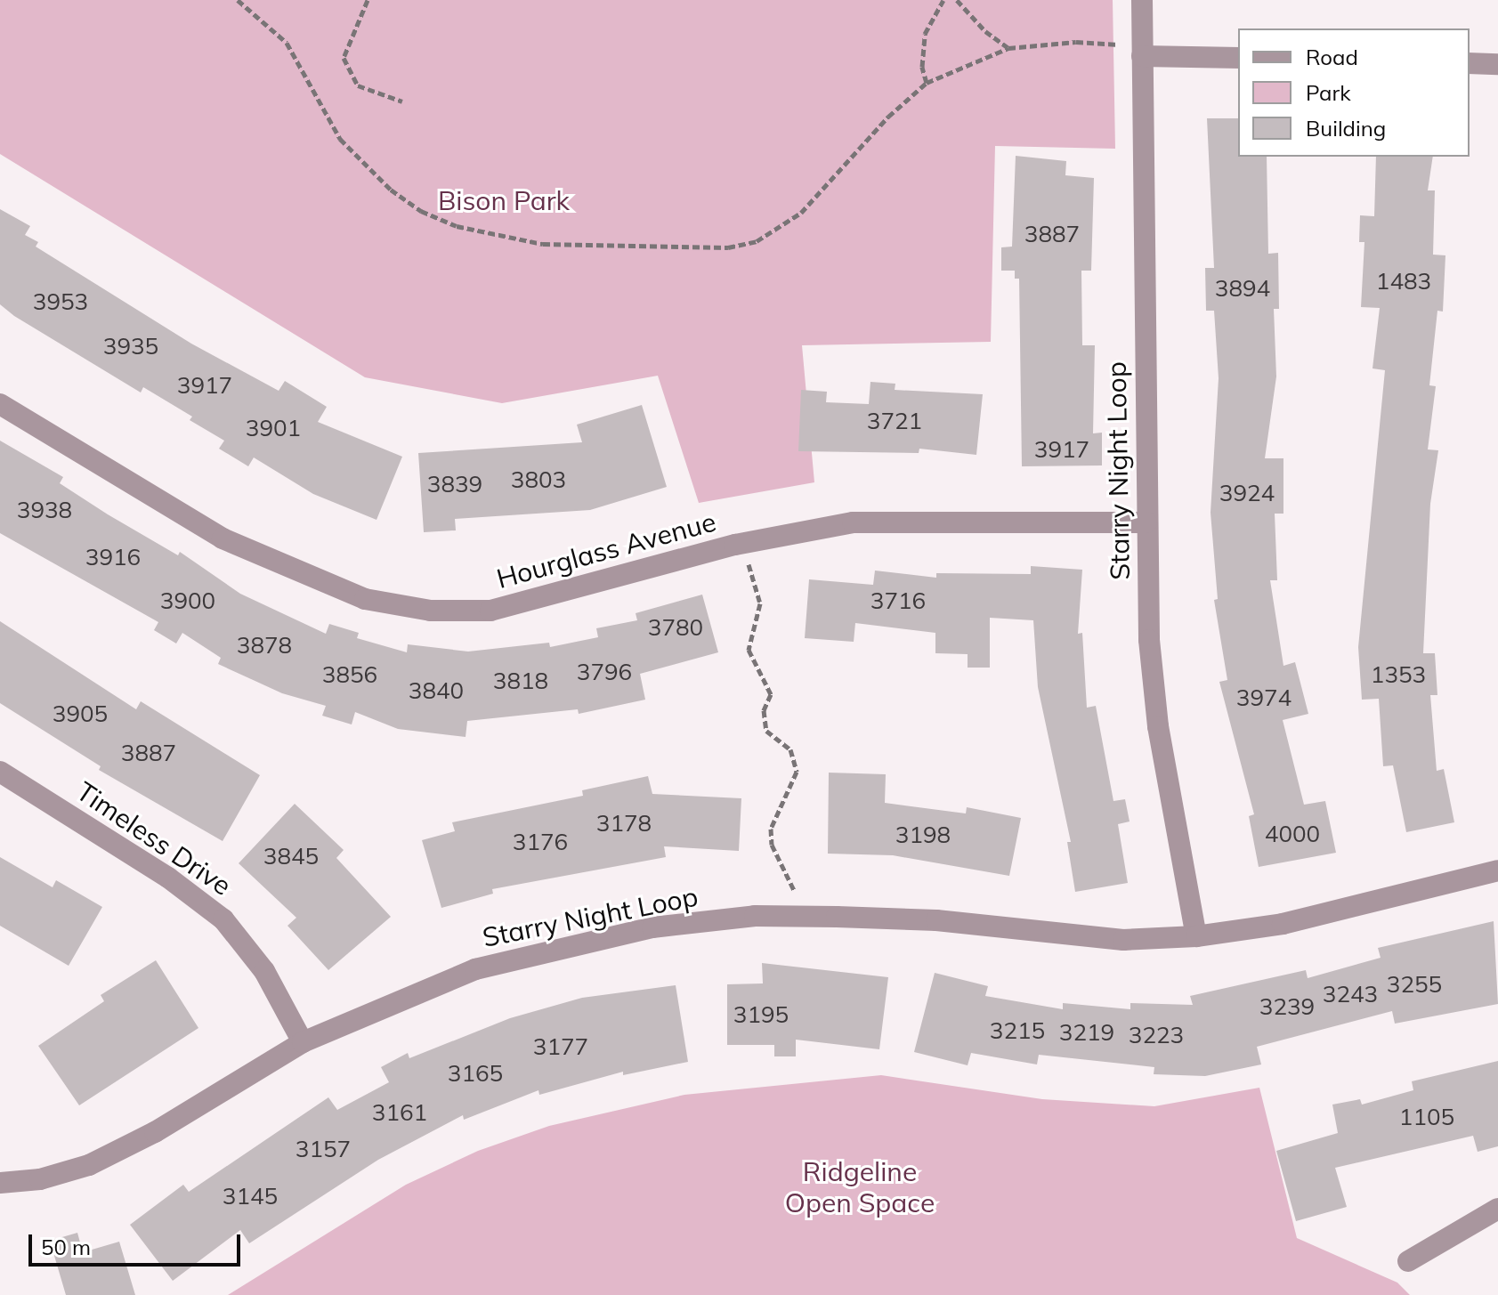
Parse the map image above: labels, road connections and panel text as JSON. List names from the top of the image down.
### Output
{
  "streets": {
    "street": ["Starry Night Loop", "Hourglass Avenue", "Timeless Drive"]
  },
  "crossings": [
    ["Starry Night Loop", "Hourglass Avenue"],
    ["Starry Night Loop", "Timeless Drive"]
  ],
  "parks": ["Bison Park", "Ridgeline Open Space"],
  "house_numbers": [
    "3887",
    "1483",
    "3894",
    "3953",
    "3935",
    "3917",
    "3721",
    "3901",
    "3917",
    "3803",
    "3839",
    "3924",
    "3938",
    "3916",
    "3900",
    "3716",
    "3780",
    "3878",
    "3796",
    "3856",
    "1353",
    "3818",
    "3840",
    "3974",
    "3905",
    "3887",
    "3178",
    "4000",
    "3198",
    "3176",
    "3845",
    "3255",
    "3243",
    "3239",
    "3195",
    "3215",
    "3219",
    "3223",
    "3177",
    "3165",
    "3161",
    "1105",
    "3157",
    "3145"
  ],
  "legend": ["Road", "Park", "Building"],
  "scale_bar": "50 m"
}
